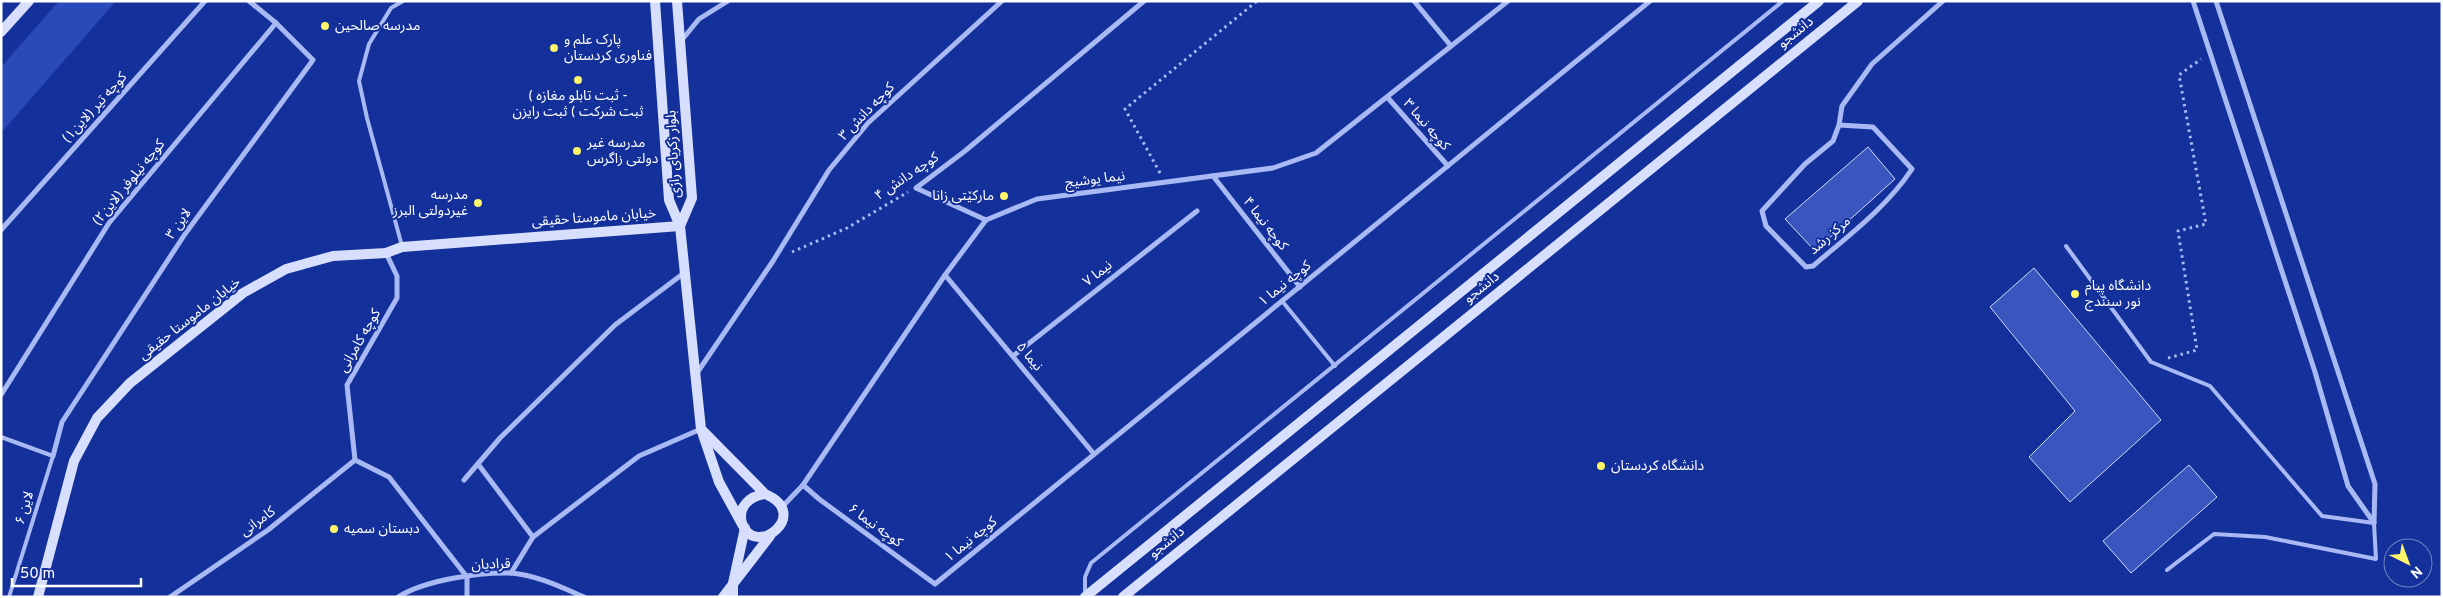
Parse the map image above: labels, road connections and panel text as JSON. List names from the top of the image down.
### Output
{
  "streets": {
    "street": [
      "دانشجو",
      "کوچه تیر (لاین۱)",
      "کوچه دانش ۳",
      "کوچه نیما ۳",
      "بلوار زکریای رازی",
      "کوچه دانش ۴",
      "نیما یوشیج",
      "کوچه نیلوفر (لاین۲)",
      "خیابان ماموستا حقیقی",
      "لاین ۳",
      "کوچه نیما ۴",
      "مرکز رشد",
      "نیما ۷",
      "کوچه نیما ۱",
      "کوچه کامرانی",
      "نیما ۵",
      "کامرانی",
      "کوچه نیما ۶",
      "قرادیان"
    ],
    "lane": ["لاین ۶"]
  },
  "crossings": [
    ["کوچه دانش ۳", "کوچه دانش ۴"],
    ["کوچه نیما ۳", "نیما یوشیج"],
    ["کوچه نیما ۳", "کوچه نیما ۱"],
    ["بلوار زکریای رازی", "خیابان ماموستا حقیقی"],
    ["نیما یوشیج", "کوچه نیما ۴"],
    ["کوچه نیلوفر (لاین۲)", "لاین ۳"],
    ["خیابان ماموستا حقیقی", "کوچه کامرانی"],
    ["لاین ۳", "لاین ۶"],
    ["کوچه نیما ۴", "کوچه نیما ۱"],
    ["نیما ۷", "نیما ۵"],
    ["کوچه نیما ۱", "نیما ۵"],
    ["کوچه نیما ۱", "کوچه نیما ۶"],
    ["کوچه کامرانی", "کامرانی"]
  ],
  "places": [
    "مدرسه صالحین",
    "پارک علم و فناوری کردستان",
    "( ثبت تابلو مغازه - ثبت شرکت ) ثبت رایزن",
    "مدرسه غیر دولتی زاگرس",
    "مارکێتی زانا",
    "مدرسه غیردولتی البرز",
    "دانشگاه پیام نور سنندج",
    "دانشگاه کردستان",
    "دبستان سمیه"
  ],
  "scale_bar": "50 m",
  "north": "bottom right"
}
